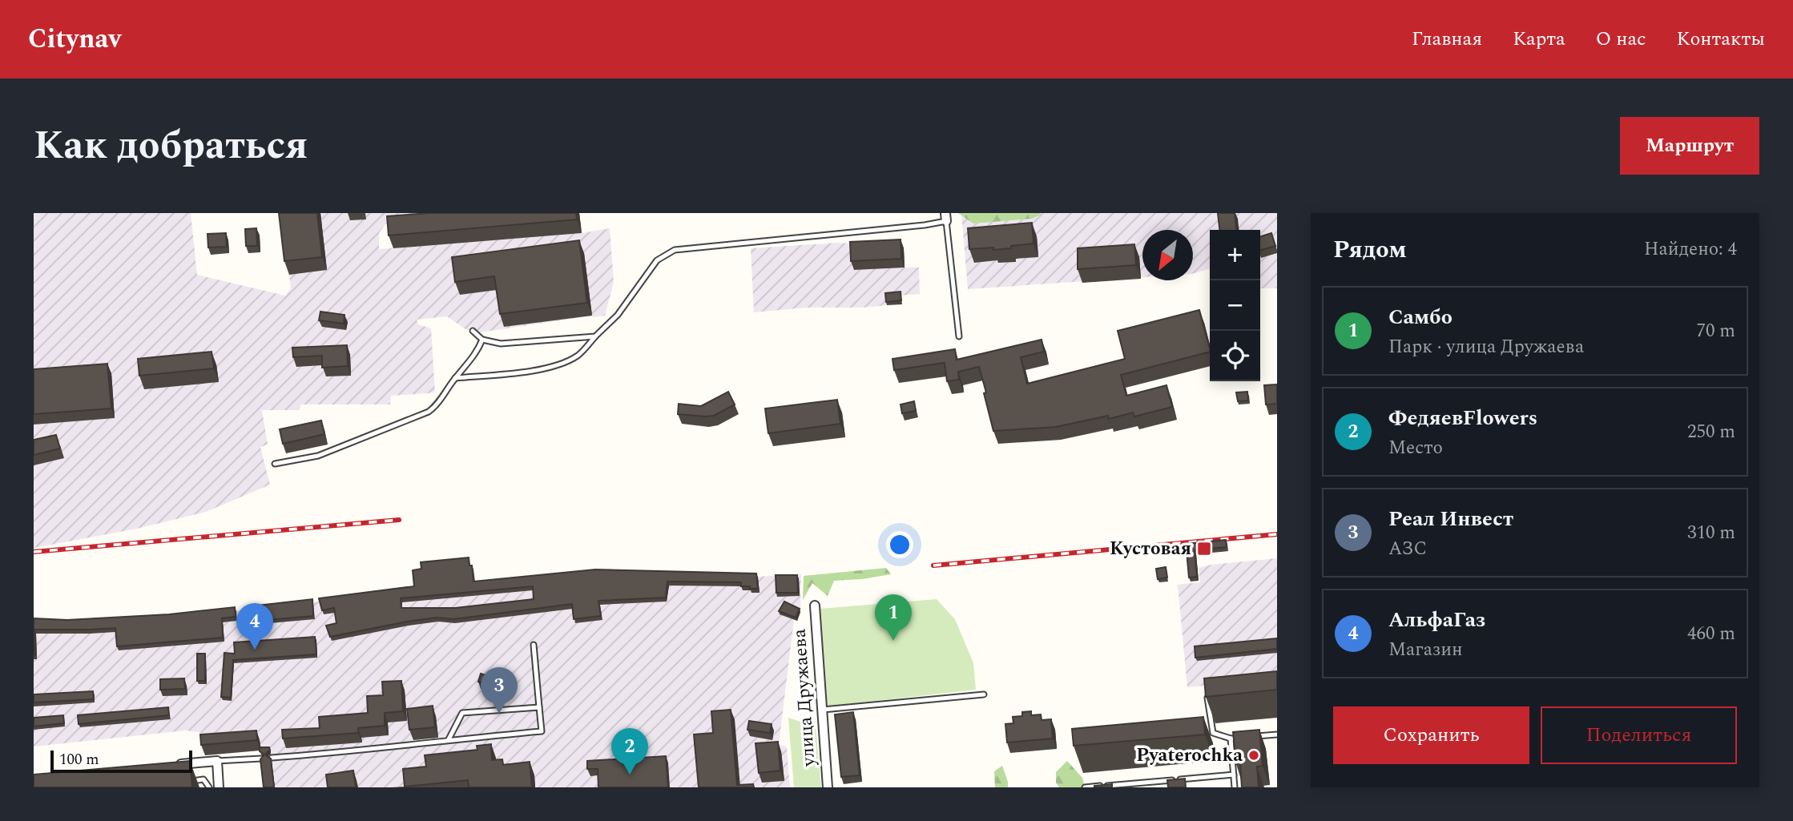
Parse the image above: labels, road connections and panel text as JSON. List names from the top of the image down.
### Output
{
  "streets": {
    "street": ["улица Дружаева"]
  },
  "places": {
    "transit": ["Кустовая"],
    "other": ["Pyaterochka"]
  },
  "scale_bar": "100 m",
  "north": "bottom left",
  "page": {
    "header": "Citynav",
    "nav": [
      "Главная",
      "Карта",
      "О нас",
      "Контакты"
    ],
    "title": "Как добраться",
    "buttons": [
      "Маршрут",
      ["Сохранить", "Поделиться"]
    ],
    "heading": ["Рядом", "Найдено: 4"],
    "map_buttons": ["+", "−"],
    "list": [
      {
        "mark": "1",
        "name": "Самбо",
        "note": "Парк · улица Дружаева",
        "value": "70 m"
      },
      {
        "mark": "2",
        "name": "ФедяевFlowers",
        "note": "Место",
        "value": "250 m"
      },
      {
        "mark": "3",
        "name": "Реал Инвест",
        "note": "АЗС",
        "value": "310 m"
      },
      {
        "mark": "4",
        "name": "АльфаГаз",
        "note": "Магазин",
        "value": "460 m"
      }
    ],
    "pins": [
      "1",
      "4",
      "3",
      "2"
    ],
    "scale": "100 m"
  }
}
